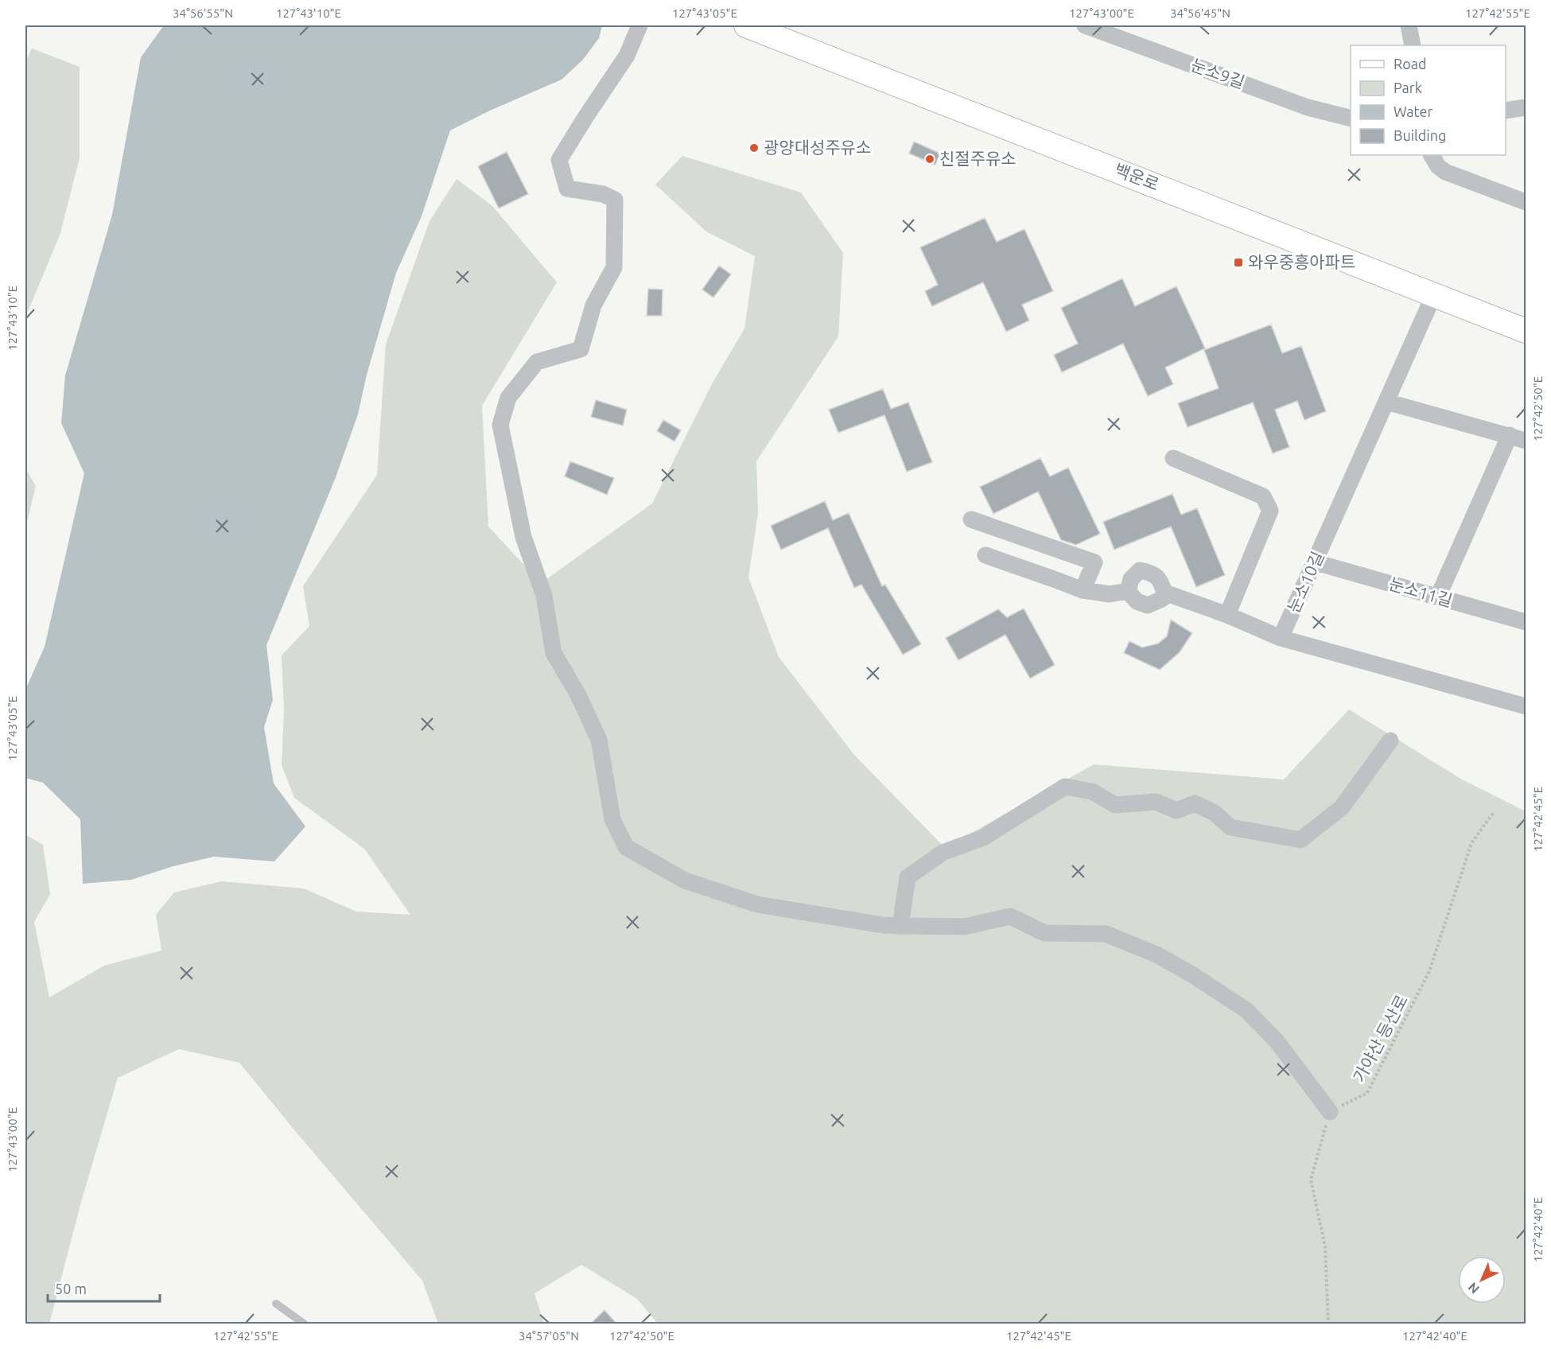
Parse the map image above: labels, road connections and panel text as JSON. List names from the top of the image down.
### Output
{
  "streets": {
    "main road": ["백운로"],
    "street": ["눈소9길", "눈소10길", "눈소11길"],
    "path": ["가야산 등산로"]
  },
  "crossings": [
    ["백운로", "눈소10길"],
    ["눈소10길", "눈소11길"]
  ],
  "places": {
    "other": ["광양대성주유소", "친절주유소"],
    "transit": ["와우중흥아파트"]
  },
  "legend": [
    "Road",
    "Park",
    "Water",
    "Building"
  ],
  "scale_bar": "50 m",
  "north": "bottom left",
  "coordinates": [
    "34°56'55\"N",
    "127°43'10\"E",
    "127°43'05\"E",
    "127°43'00\"E",
    "34°56'45\"N",
    "127°42'55\"E",
    "127°42'50\"E",
    "127°42'45\"E",
    "127°42'40\"E",
    "34°57'05\"N"
  ]
}
